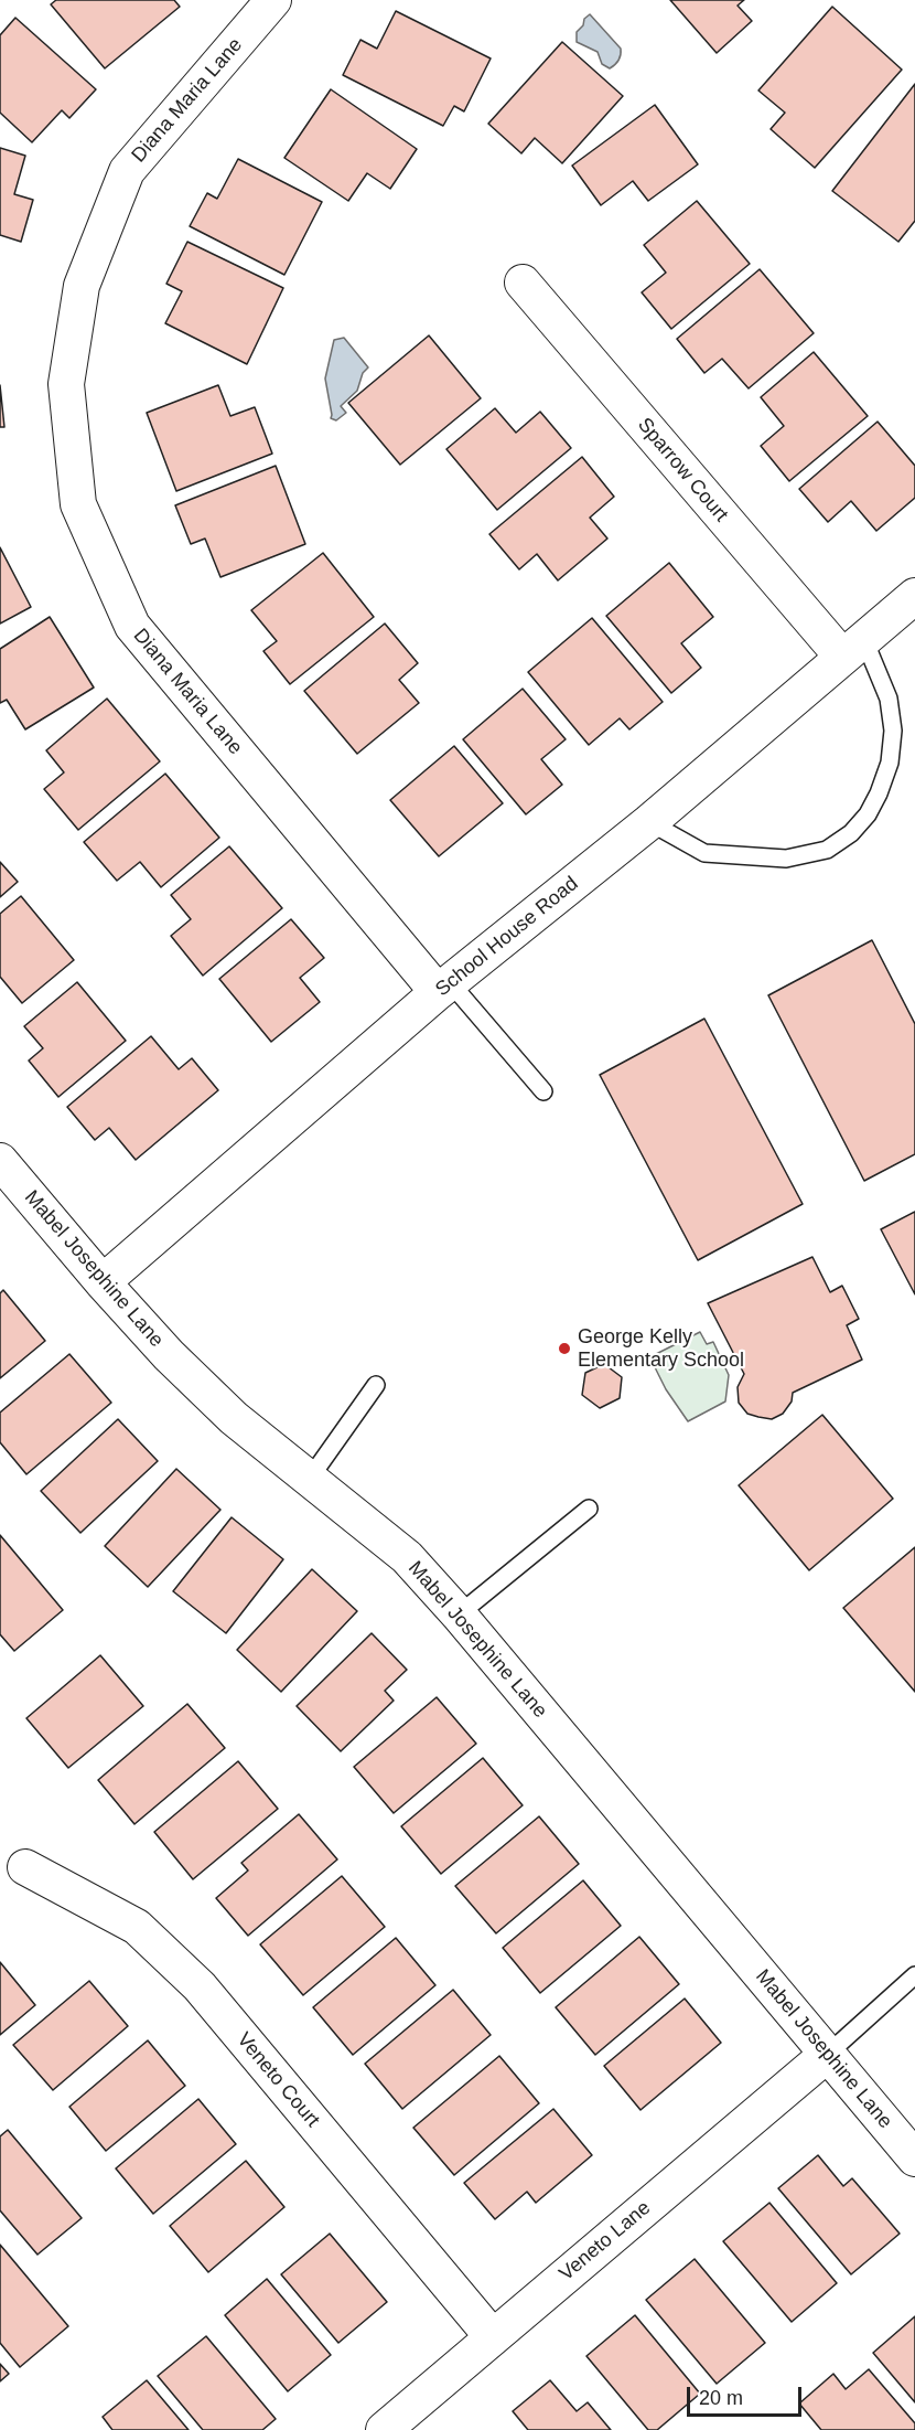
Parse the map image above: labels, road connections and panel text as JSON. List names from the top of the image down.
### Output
{
  "streets": {
    "street": [
      "Diana Maria Lane",
      "Sparrow Court",
      "School House Road",
      "Mabel Josephine Lane",
      "Veneto Court",
      "Veneto Lane"
    ]
  },
  "crossings": [
    ["Diana Maria Lane", "School House Road"],
    ["Sparrow Court", "School House Road"],
    ["School House Road", "Mabel Josephine Lane"],
    ["Mabel Josephine Lane", "Veneto Lane"],
    ["Veneto Court", "Veneto Lane"]
  ],
  "places": ["George Kelly Elementary School"],
  "scale_bar": "20 m"
}
